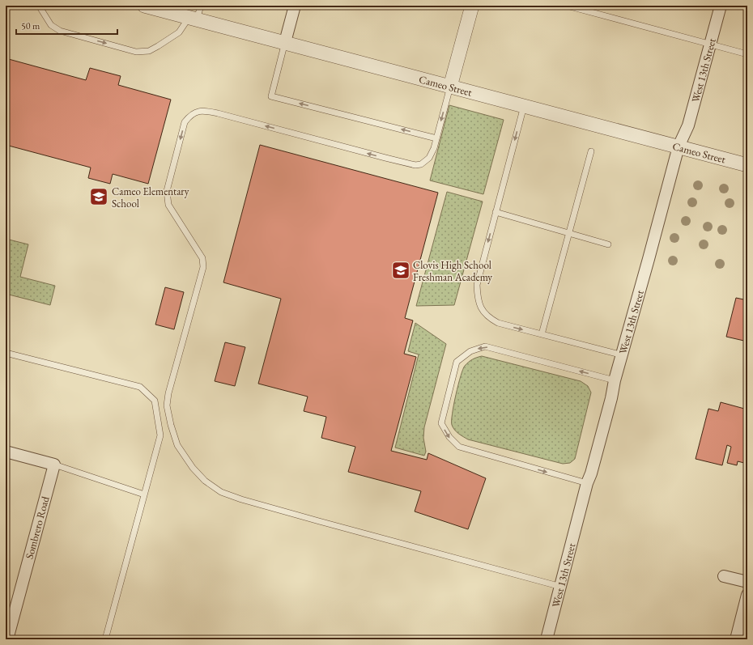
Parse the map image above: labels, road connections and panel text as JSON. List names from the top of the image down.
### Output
{
  "streets": {
    "street": ["West 13th Street", "Cameo Street", "Sombrero Road"]
  },
  "crossings": [
    ["West 13th Street", "Cameo Street"]
  ],
  "places": {
    "school or university": ["Cameo Elementary School", "Clovis High School Freshman Academy"]
  },
  "scale_bar": "50 m"
}
